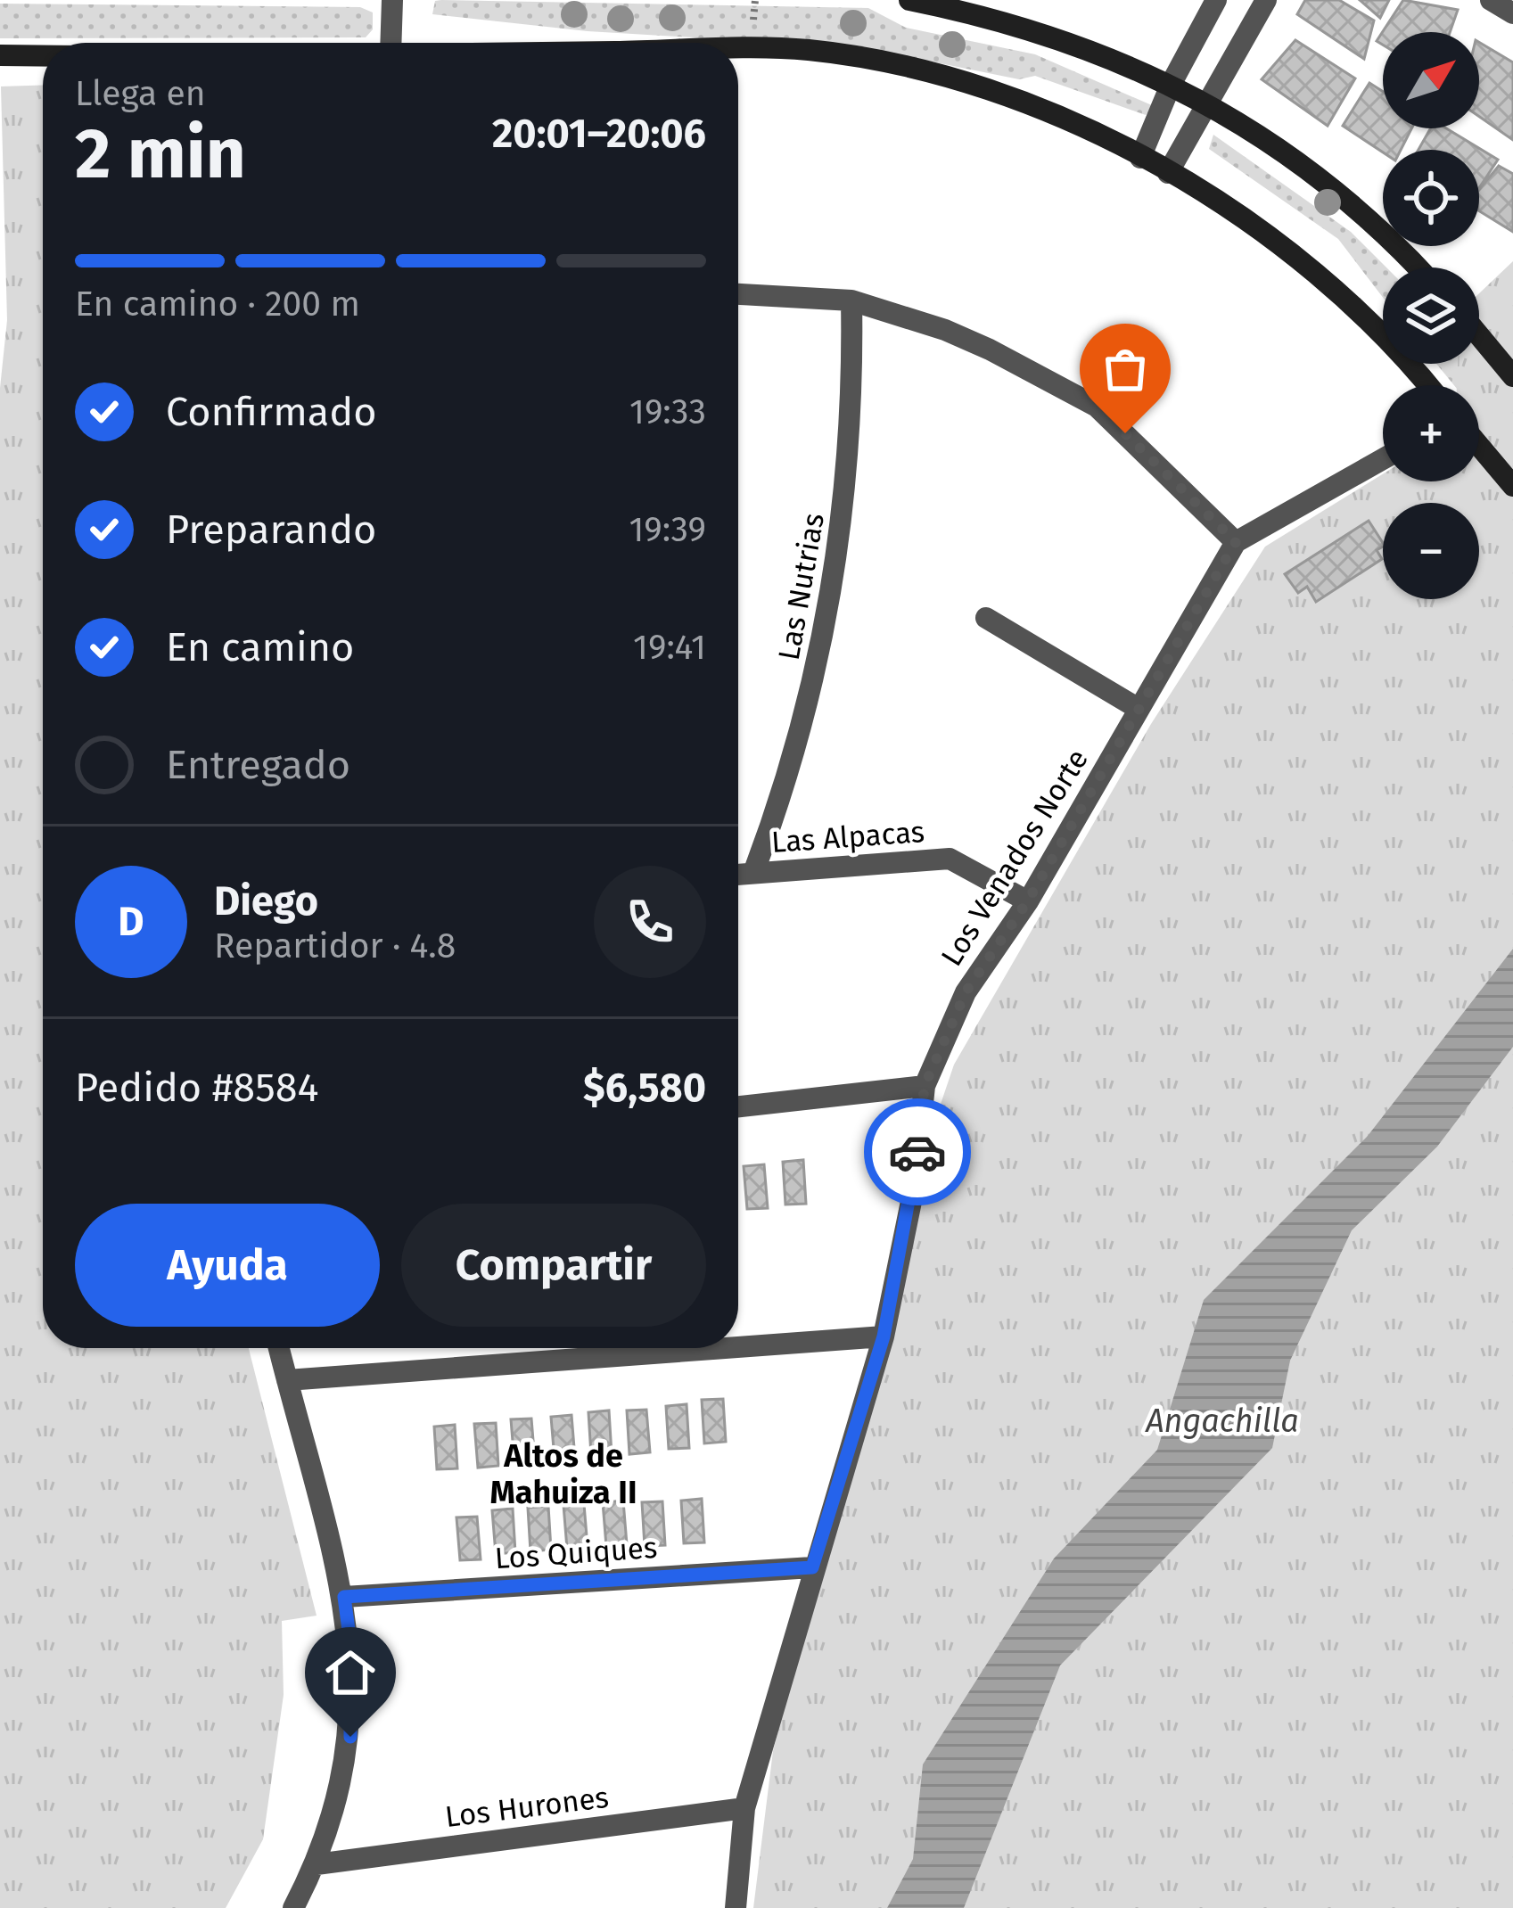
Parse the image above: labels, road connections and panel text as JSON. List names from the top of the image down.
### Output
{
  "streets": {
    "street": [
      "Las Nutrias",
      "Las Alpacas",
      "Los Venados Norte",
      "Los Quiques",
      "Los Hurones"
    ]
  },
  "crossings": [
    ["Las Nutrias", "Las Alpacas"],
    ["Las Alpacas", "Los Venados Norte"],
    ["Los Venados Norte", "Los Quiques"],
    ["Los Venados Norte", "Los Hurones"]
  ],
  "districts": ["Altos de Mahuiza II"],
  "water": ["Angachilla"],
  "north": "top right",
  "page": {
    "map_buttons": ["+", "−"],
    "heading": ["2 min", "Llega en", "20:01–20:06"],
    "panel": [
      "Diego",
      "Repartidor · 4.8",
      "Pedido #8584",
      "$6,580"
    ],
    "bar": "En camino · 200 m",
    "list": [
      ["Confirmado", "19:33"],
      ["Preparando", "19:39"],
      ["En camino", "19:41"],
      "Entregado"
    ],
    "round": "D",
    "buttons": ["Ayuda", "Compartir"]
  }
}
